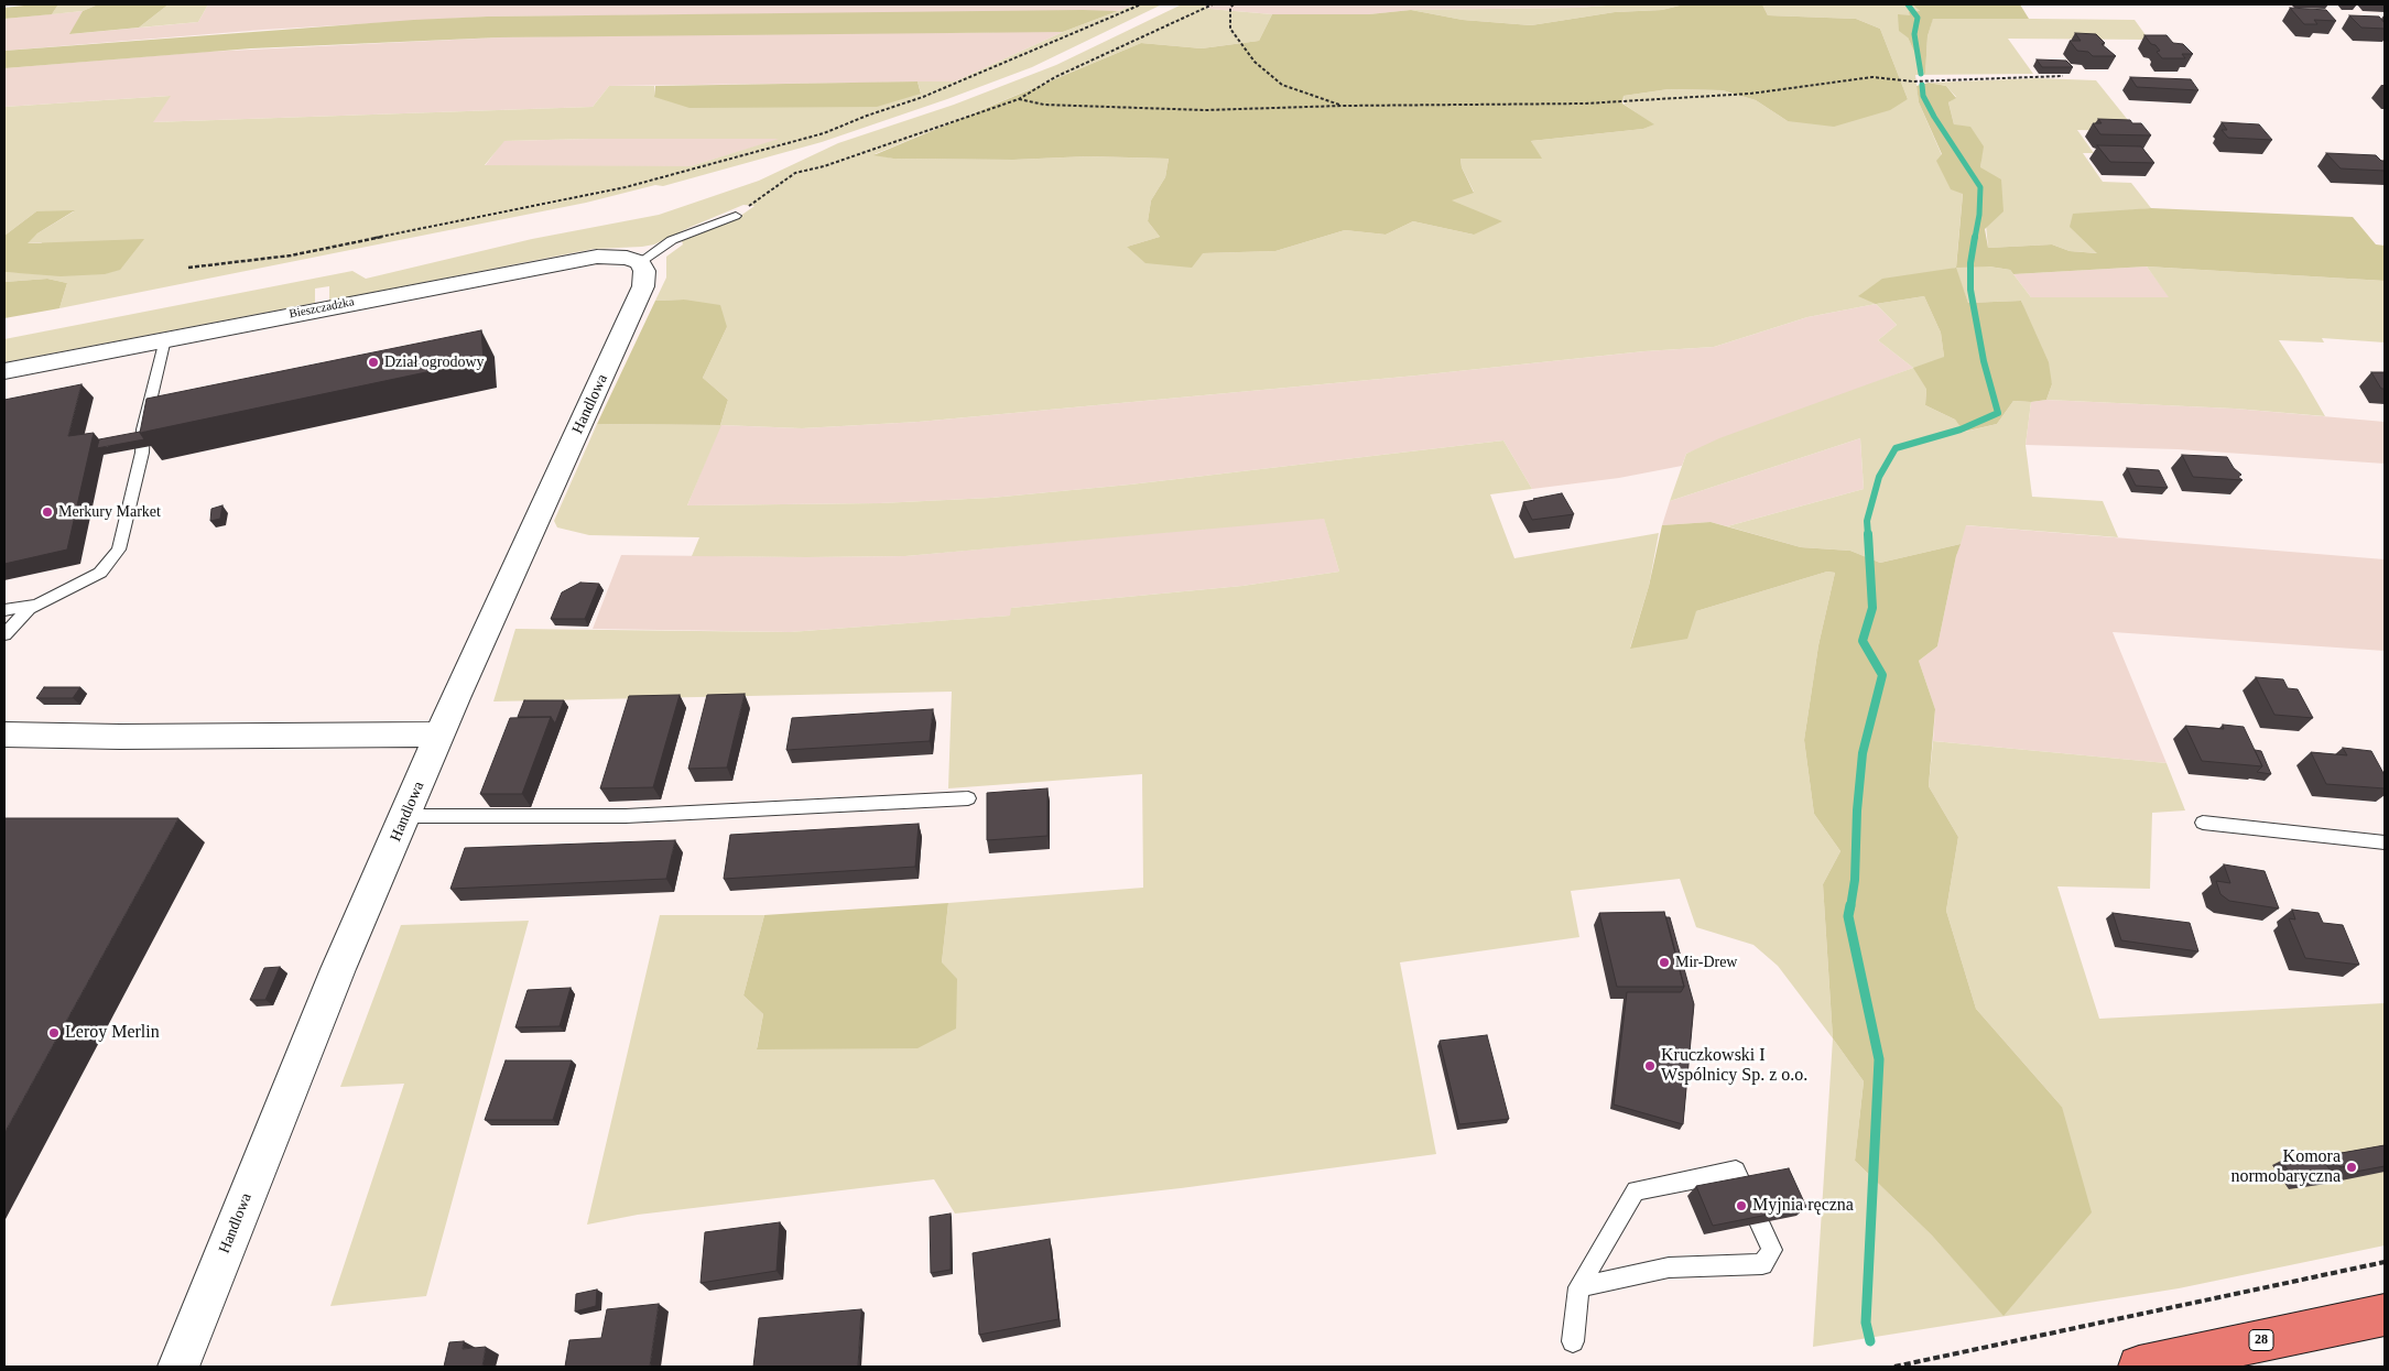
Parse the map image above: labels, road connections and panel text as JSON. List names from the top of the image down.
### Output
{
  "streets": {
    "main road": ["28"],
    "street": ["Bieszczadzka", "Handlowa"]
  },
  "crossings": [
    ["Bieszczadzka", "Handlowa"]
  ],
  "places": [
    "Dział ogrodowy",
    "Merkury Market",
    "Mir-Drew",
    "Leroy Merlin",
    "Kruczkowski I Wspólnicy Sp. z o.o.",
    "Komora normobaryczna",
    "Myjnia ręczna"
  ]
}
